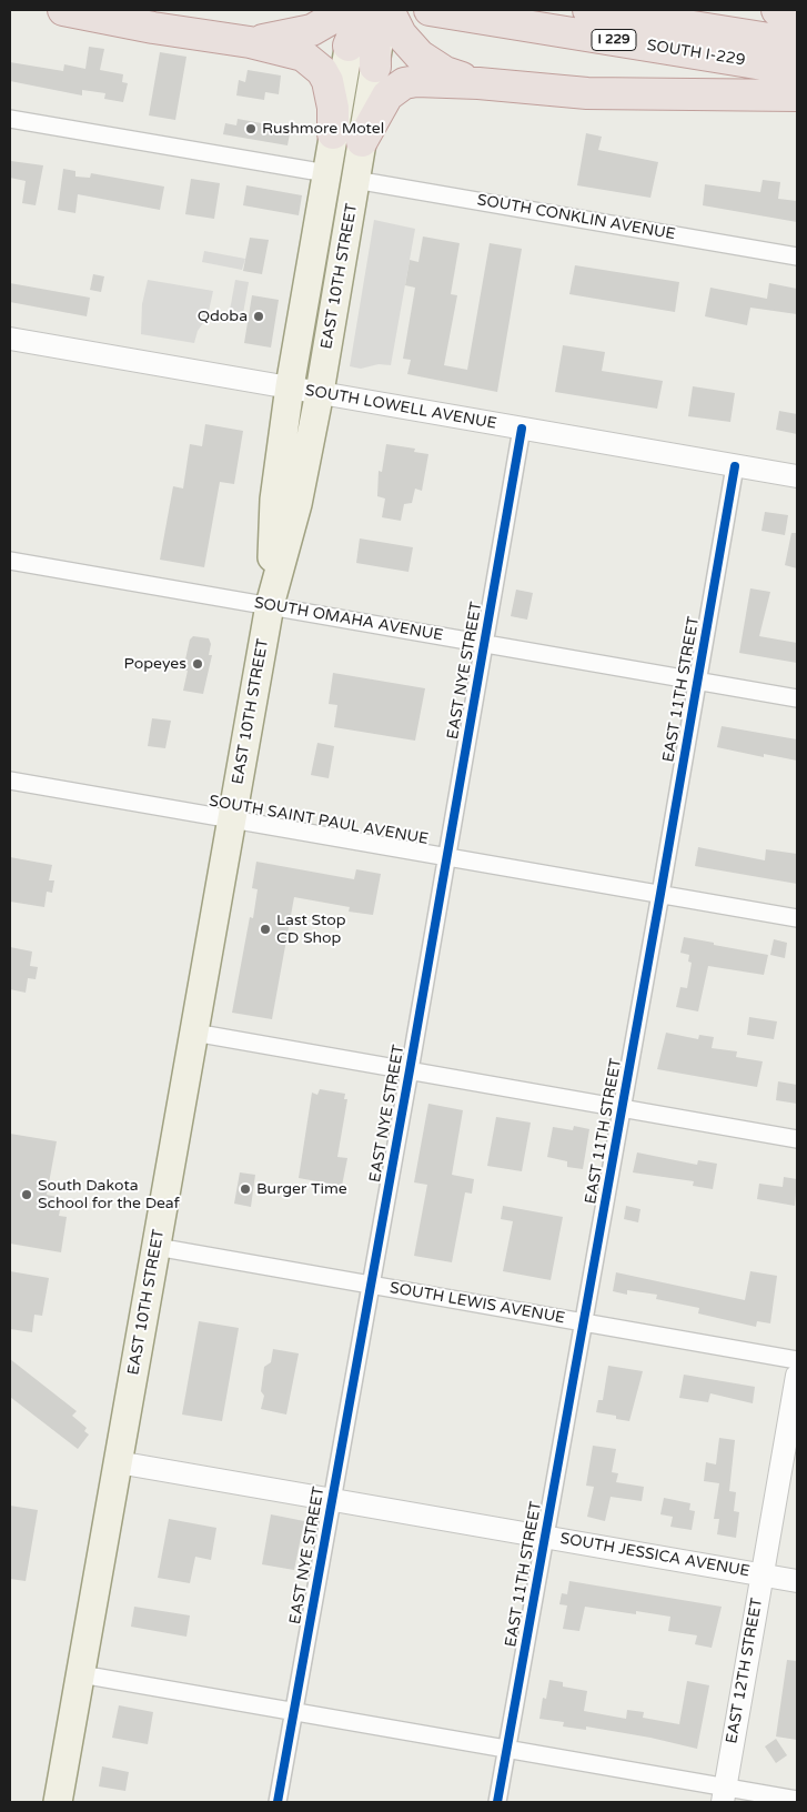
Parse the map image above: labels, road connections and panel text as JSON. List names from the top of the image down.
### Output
{
  "streets": {
    "highway": ["I 229", "SOUTH I-229"],
    "main road": ["EAST 10TH STREET"],
    "street": [
      "SOUTH CONKLIN AVENUE",
      "SOUTH LOWELL AVENUE",
      "SOUTH OMAHA AVENUE",
      "EAST NYE STREET",
      "EAST 11TH STREET",
      "SOUTH SAINT PAUL AVENUE",
      "SOUTH LEWIS AVENUE",
      "SOUTH JESSICA AVENUE",
      "EAST 12TH STREET"
    ]
  },
  "crossings": [
    ["SOUTH CONKLIN AVENUE", "EAST 10TH STREET"],
    ["EAST 10TH STREET", "SOUTH LOWELL AVENUE"],
    ["EAST 10TH STREET", "SOUTH OMAHA AVENUE"],
    ["EAST 10TH STREET", "SOUTH SAINT PAUL AVENUE"],
    ["EAST 10TH STREET", "SOUTH LEWIS AVENUE"],
    ["EAST 10TH STREET", "SOUTH JESSICA AVENUE"],
    ["SOUTH LOWELL AVENUE", "EAST NYE STREET"],
    ["SOUTH LOWELL AVENUE", "EAST 11TH STREET"],
    ["SOUTH OMAHA AVENUE", "EAST NYE STREET"],
    ["SOUTH OMAHA AVENUE", "EAST 11TH STREET"],
    ["EAST NYE STREET", "SOUTH SAINT PAUL AVENUE"],
    ["EAST NYE STREET", "SOUTH LEWIS AVENUE"],
    ["EAST NYE STREET", "SOUTH JESSICA AVENUE"],
    ["EAST 11TH STREET", "SOUTH SAINT PAUL AVENUE"],
    ["EAST 11TH STREET", "SOUTH LEWIS AVENUE"],
    ["EAST 11TH STREET", "SOUTH JESSICA AVENUE"],
    ["SOUTH JESSICA AVENUE", "EAST 12TH STREET"]
  ],
  "places": [
    "Rushmore Motel",
    "Qdoba",
    "Popeyes",
    "Last Stop CD Shop",
    "Burger Time",
    "South Dakota School for the Deaf"
  ]
}
